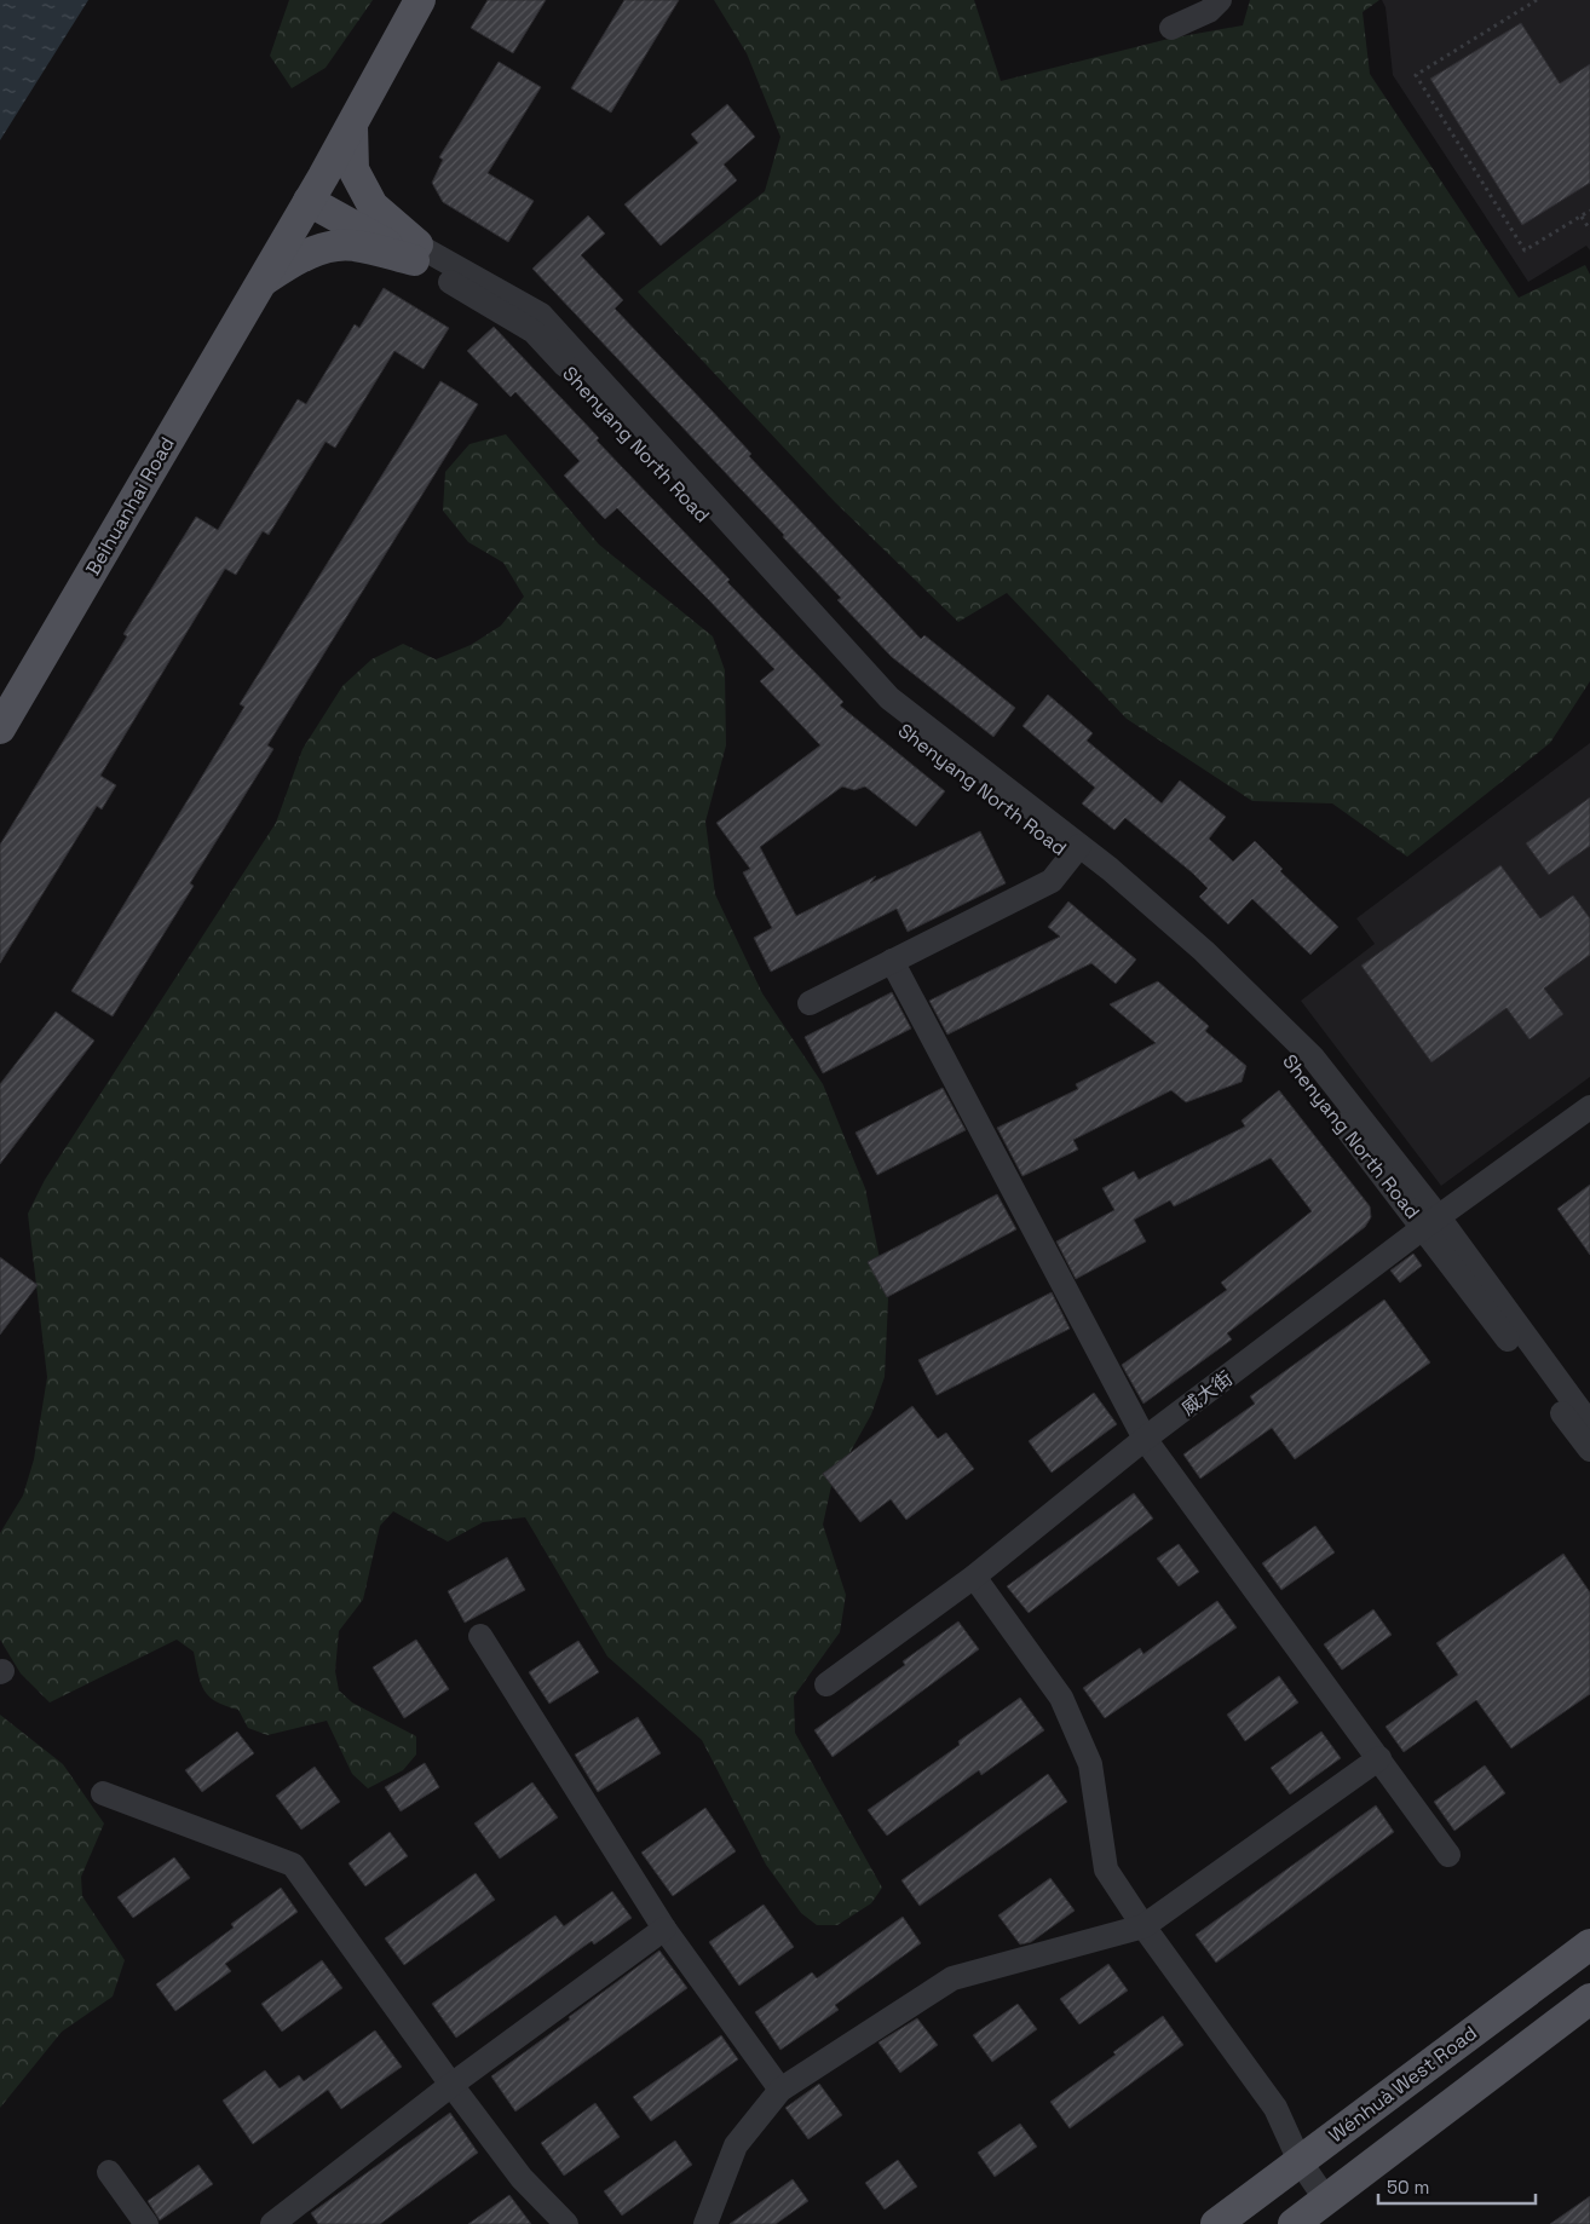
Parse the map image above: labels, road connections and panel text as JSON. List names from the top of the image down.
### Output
{
  "streets": {
    "main road": ["Shenyang North Road", "Beihuanhai Road", "Wénhuà West Road"],
    "street": ["威大街"]
  },
  "crossings": [
    ["Shenyang North Road", "Beihuanhai Road"],
    ["Shenyang North Road", "威大街"]
  ],
  "scale_bar": "50 m"
}
